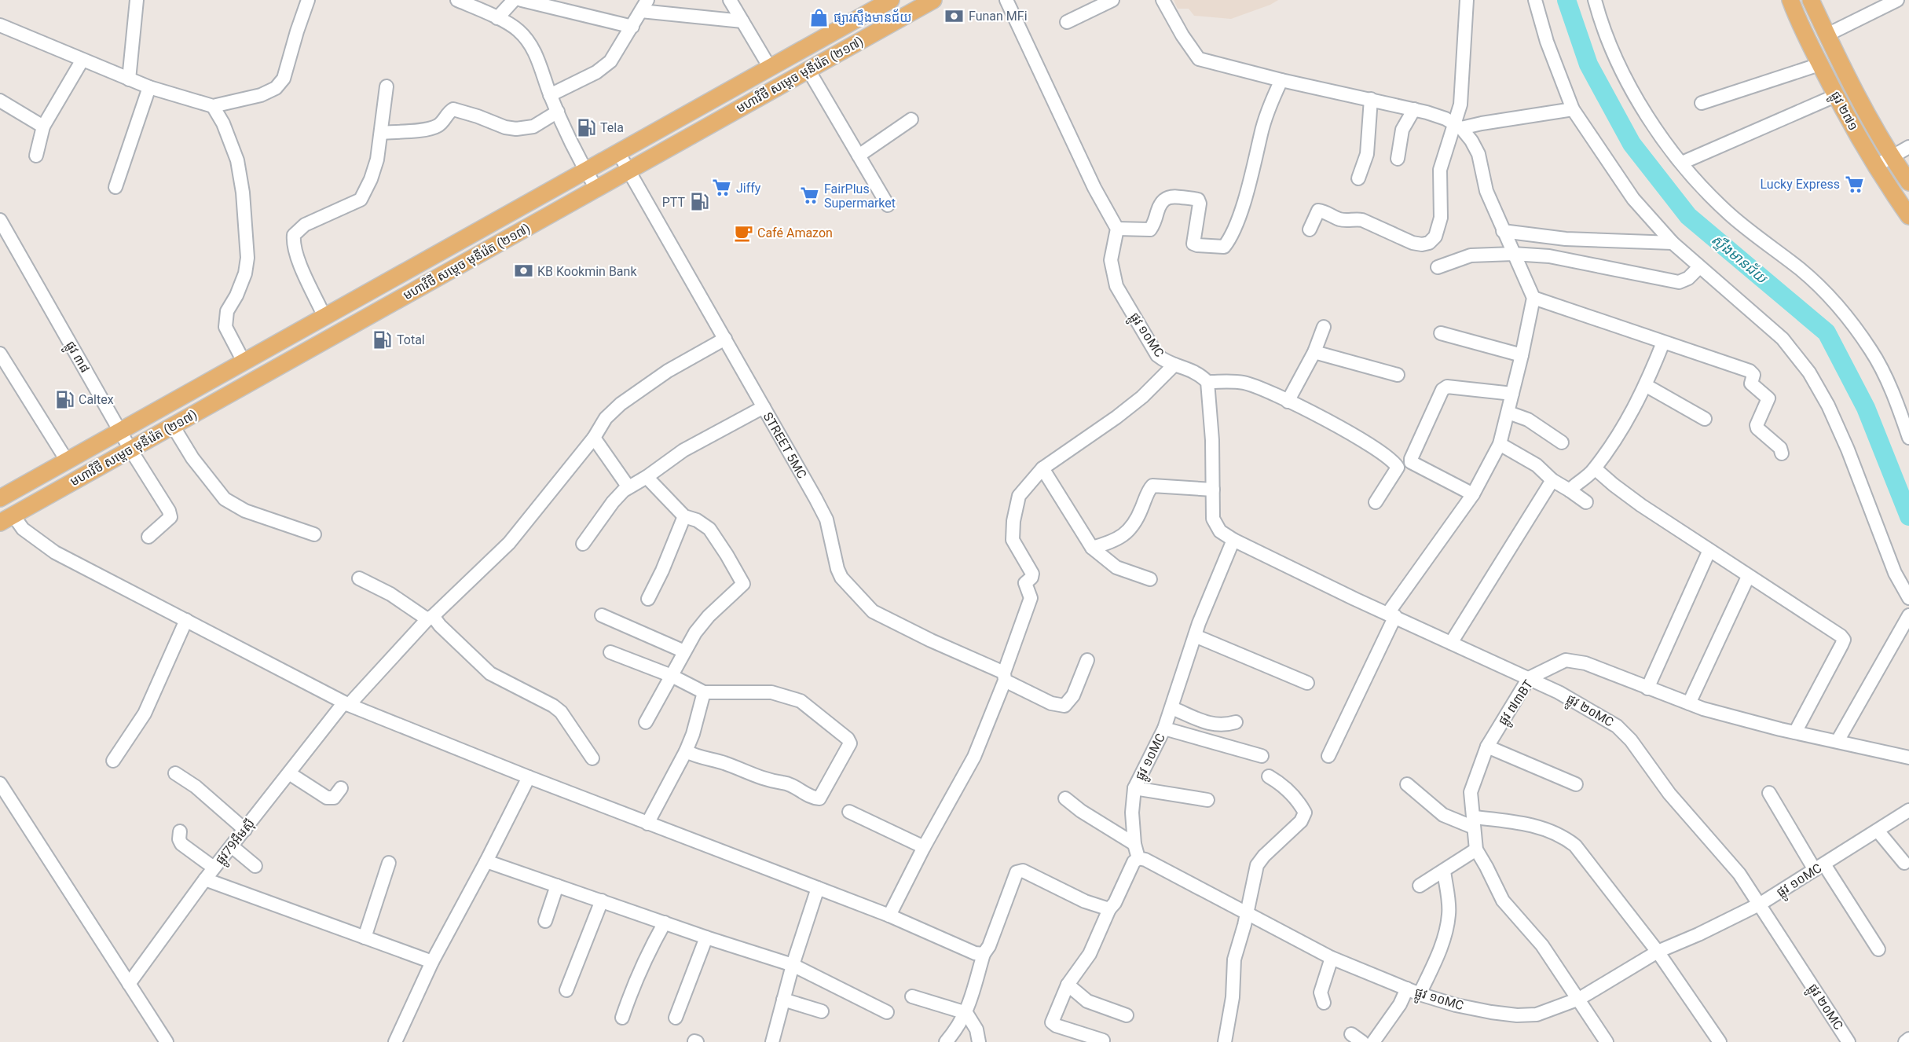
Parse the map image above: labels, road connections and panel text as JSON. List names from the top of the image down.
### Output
{
  "streets": {
    "main road": ["មហាវិថី សម្តេច មុនីរ៉េត (២១៧)", "ផ្លូវ ២៧១"],
    "street": [
      "ផ្លូវ ១០MC",
      "ផ្លូវ ៣៨",
      "STREET 5MC",
      "ផ្លូវ ៧៣BT",
      "ផ្លូវ ២០MC",
      "ផ្លូវ79អឹមស៊ី"
    ]
  },
  "crossings": [
    ["មហាវិថី សម្តេច មុនីរ៉េត (២១៧)", "ផ្លូវ ៣៨"],
    ["មហាវិថី សម្តេច មុនីរ៉េត (២១៧)", "STREET 5MC"],
    ["ផ្លូវ ១០MC", "ផ្លូវ ៧៣BT"],
    ["ផ្លូវ ១០MC", "ផ្លូវ ២០MC"],
    ["STREET 5MC", "ផ្លូវ79អឹមស៊ី"],
    ["ផ្លូវ ៧៣BT", "ផ្លូវ ២០MC"]
  ],
  "water": ["ស្ទឹងមានជ័យ"],
  "places": {
    "bank": ["Funan MFi", "KB Kookmin Bank"],
    "shop": ["ផ្សារស្ទឹងមានជ័យ"],
    "fuel station": [
      "Tela",
      "PTT",
      "Total",
      "Caltex"
    ],
    "supermarket": ["Lucky Express", "Jiffy", "FairPlus Supermarket"],
    "cafe": ["Café Amazon"]
  }
}
